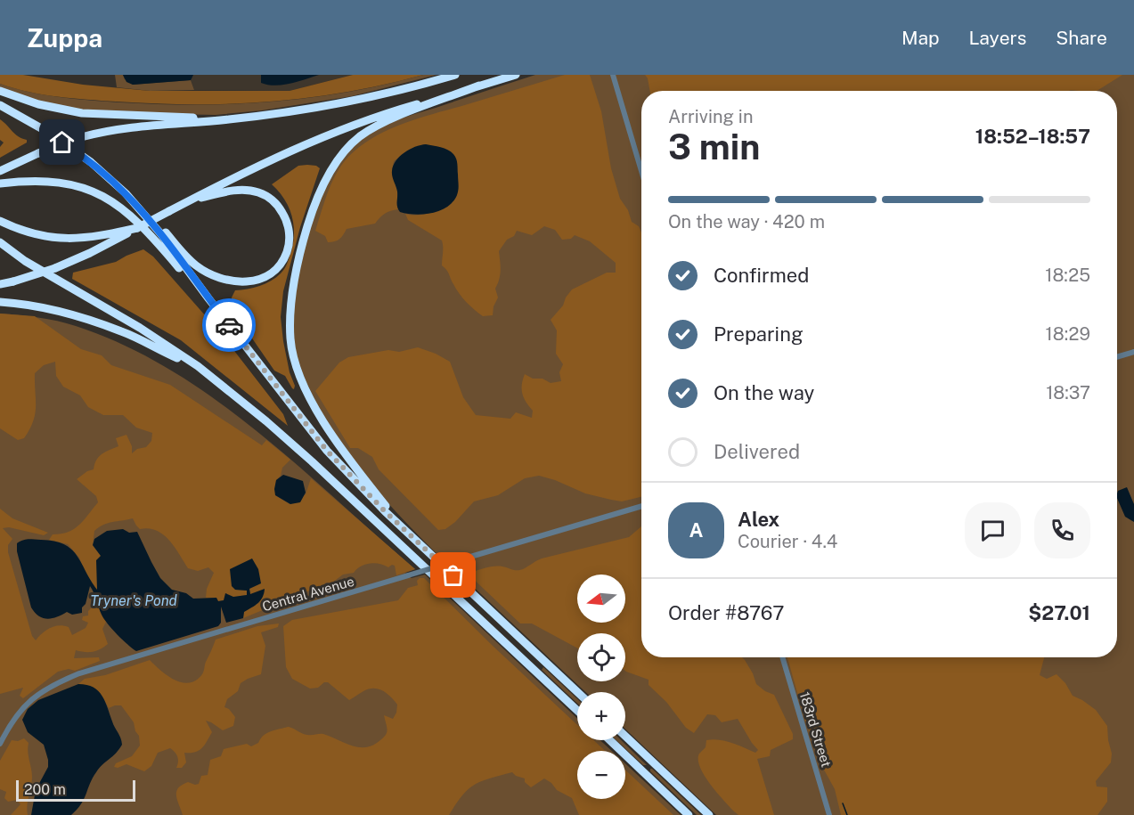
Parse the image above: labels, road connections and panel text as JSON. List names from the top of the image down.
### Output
{
  "streets": {
    "street": ["Central Avenue", "183rd Street"]
  },
  "water": ["Tryner's Pond"],
  "scale_bar": "200 m",
  "north": "left",
  "page": {
    "header": "Zuppa",
    "nav": ["Map", "Layers", "Share"],
    "heading": ["3 min", "Arriving in", "18:52–18:57"],
    "panel": [
      "Alex",
      "Courier · 4.4",
      "Order #8767",
      "$27.01"
    ],
    "bar": "On the way · 420 m",
    "list": [
      ["Confirmed", "18:25"],
      ["Preparing", "18:29"],
      ["On the way", "18:37"],
      "Delivered"
    ],
    "round": "A",
    "map_buttons": ["+", "−"],
    "scale": "200 m"
  }
}
